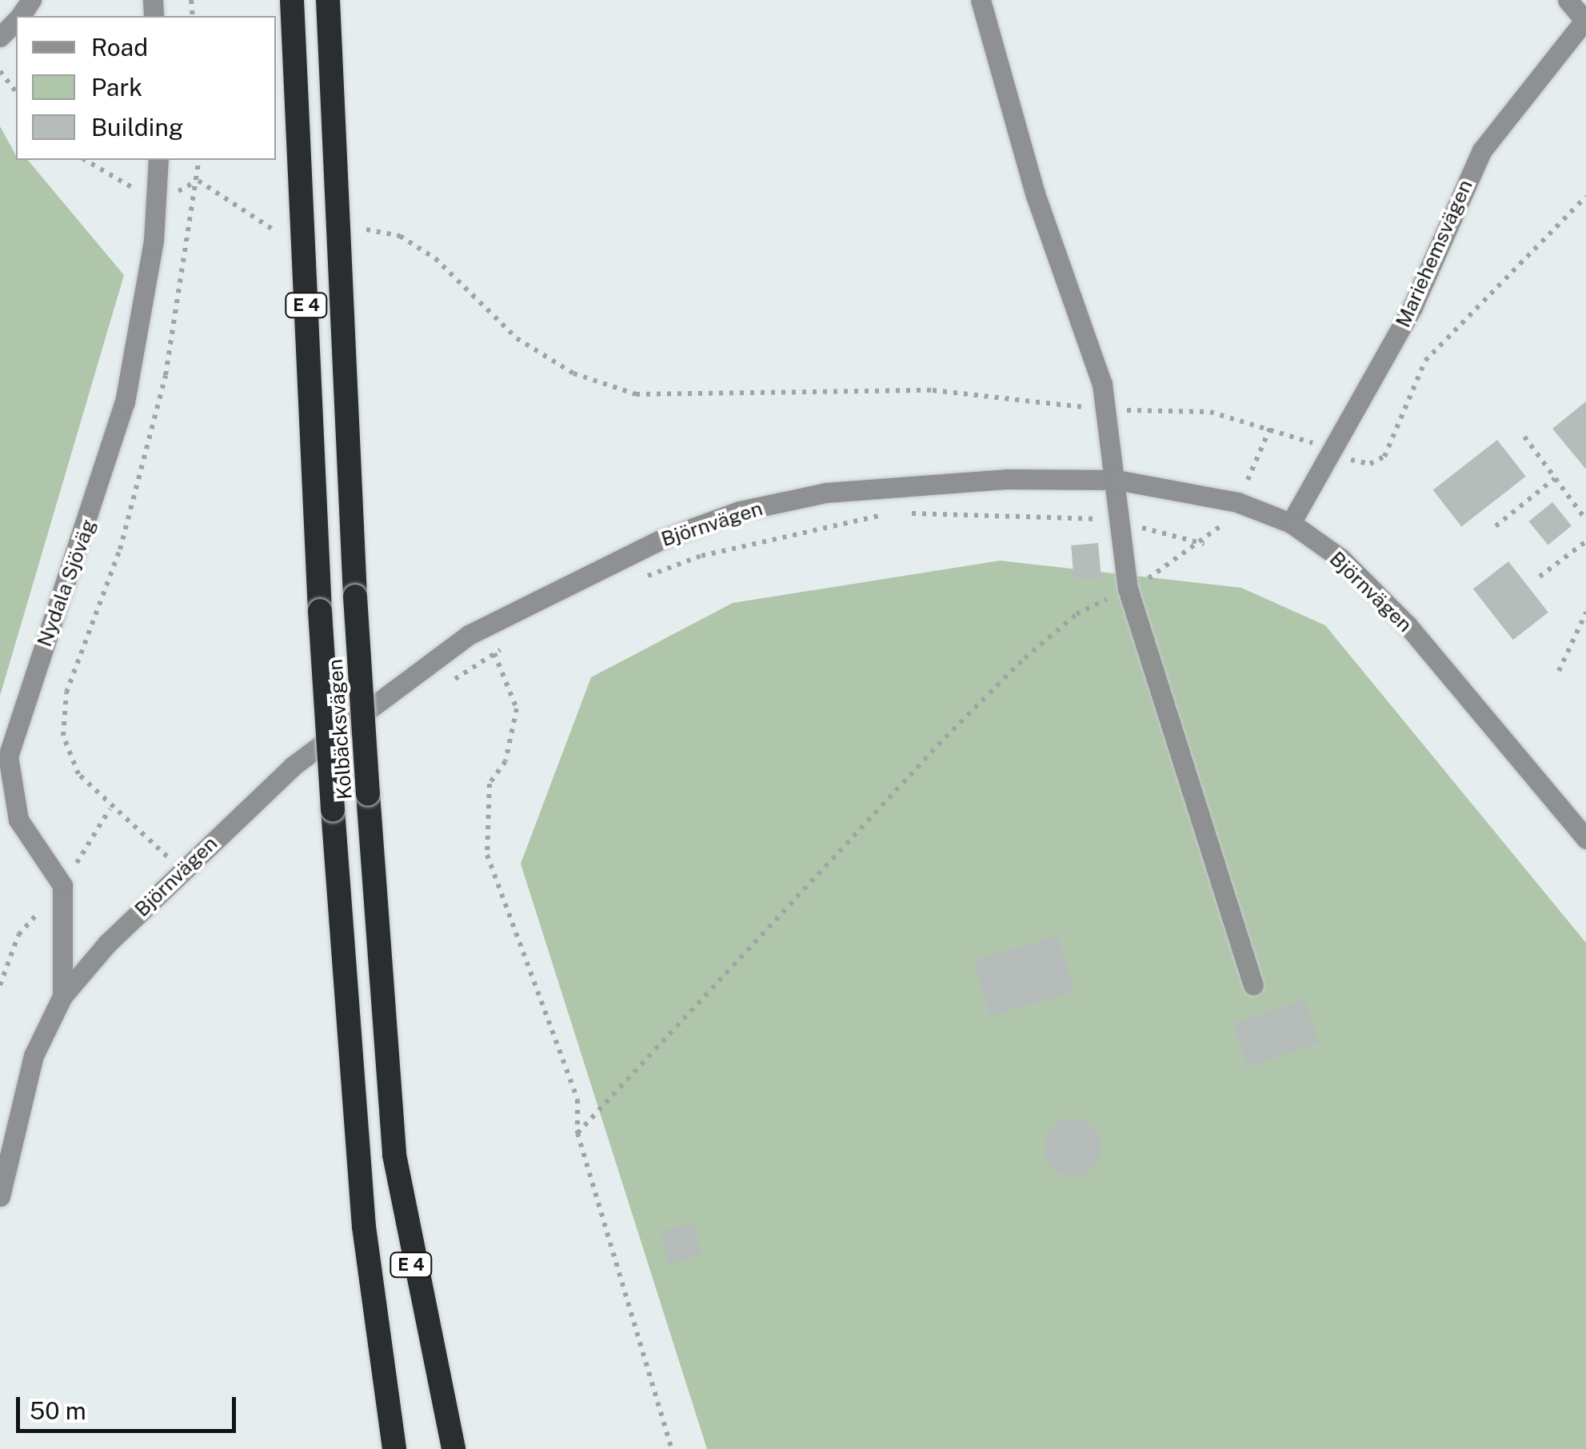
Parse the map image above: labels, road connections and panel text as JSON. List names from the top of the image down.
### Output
{
  "streets": {
    "highway": ["E 4", "Kolbäcksvägen"],
    "street": ["Mariehemsvägen", "Björnvägen", "Nydala Sjöväg"]
  },
  "crossings": [
    ["Mariehemsvägen", "Björnvägen"],
    ["Björnvägen", "Nydala Sjöväg"]
  ],
  "legend": ["Road", "Park", "Building"],
  "scale_bar": "50 m"
}
